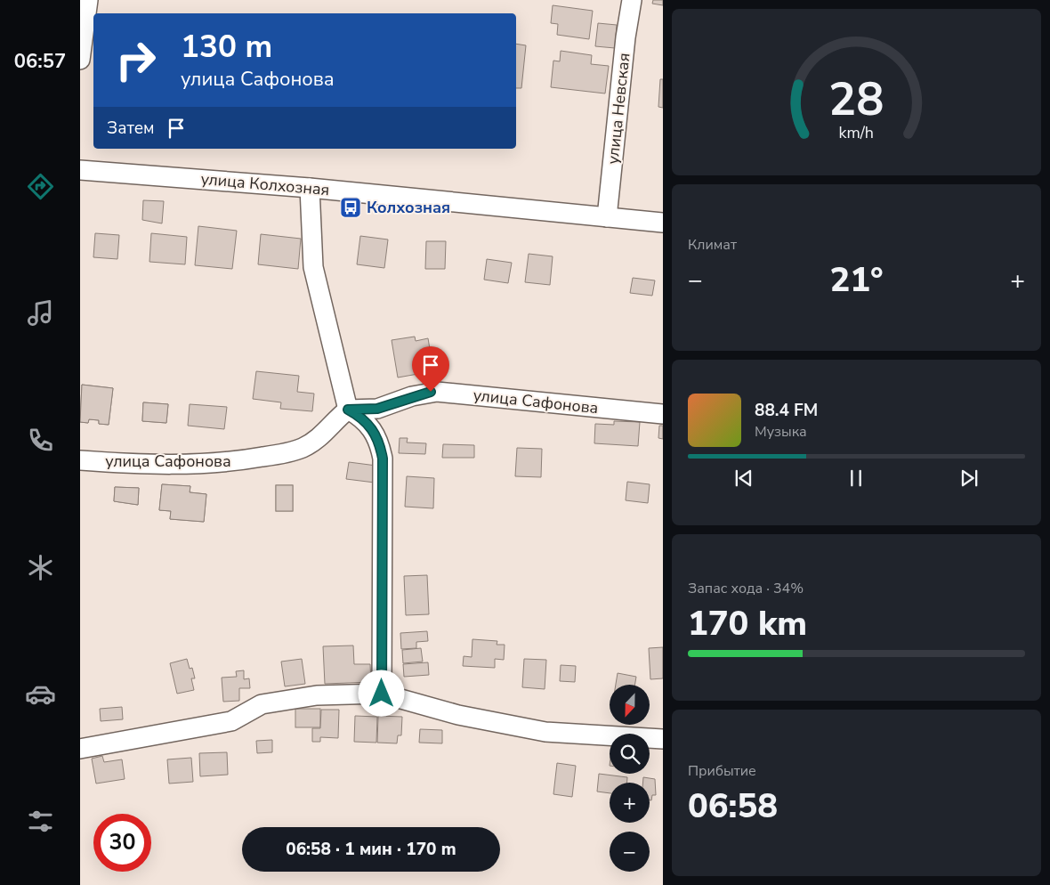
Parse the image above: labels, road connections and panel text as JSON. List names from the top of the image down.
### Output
{
  "streets": {
    "street": ["улица Невская", "улица Колхозная", "улица Сафонова"]
  },
  "crossings": [
    ["улица Невская", "улица Колхозная"]
  ],
  "places": {
    "bus stop": ["Колхозная"]
  },
  "north": "bottom",
  "page": {
    "tabs": "06:57",
    "turn": ["130 m", "улица Сафонова"],
    "then": "Затем",
    "tile": [
      "Климат",
      ["Запас хода · 34%", "170 km"],
      ["Прибытие", "06:58"]
    ],
    "heat": ["−", "21°", "+"],
    "song": ["88.4 FM", "Музыка"],
    "map_buttons": ["+", "−"],
    "limit": "30",
    "trip": "06:58 · 1 мин · 170 m",
    "gauge": ["28", "km/h"]
  }
}
